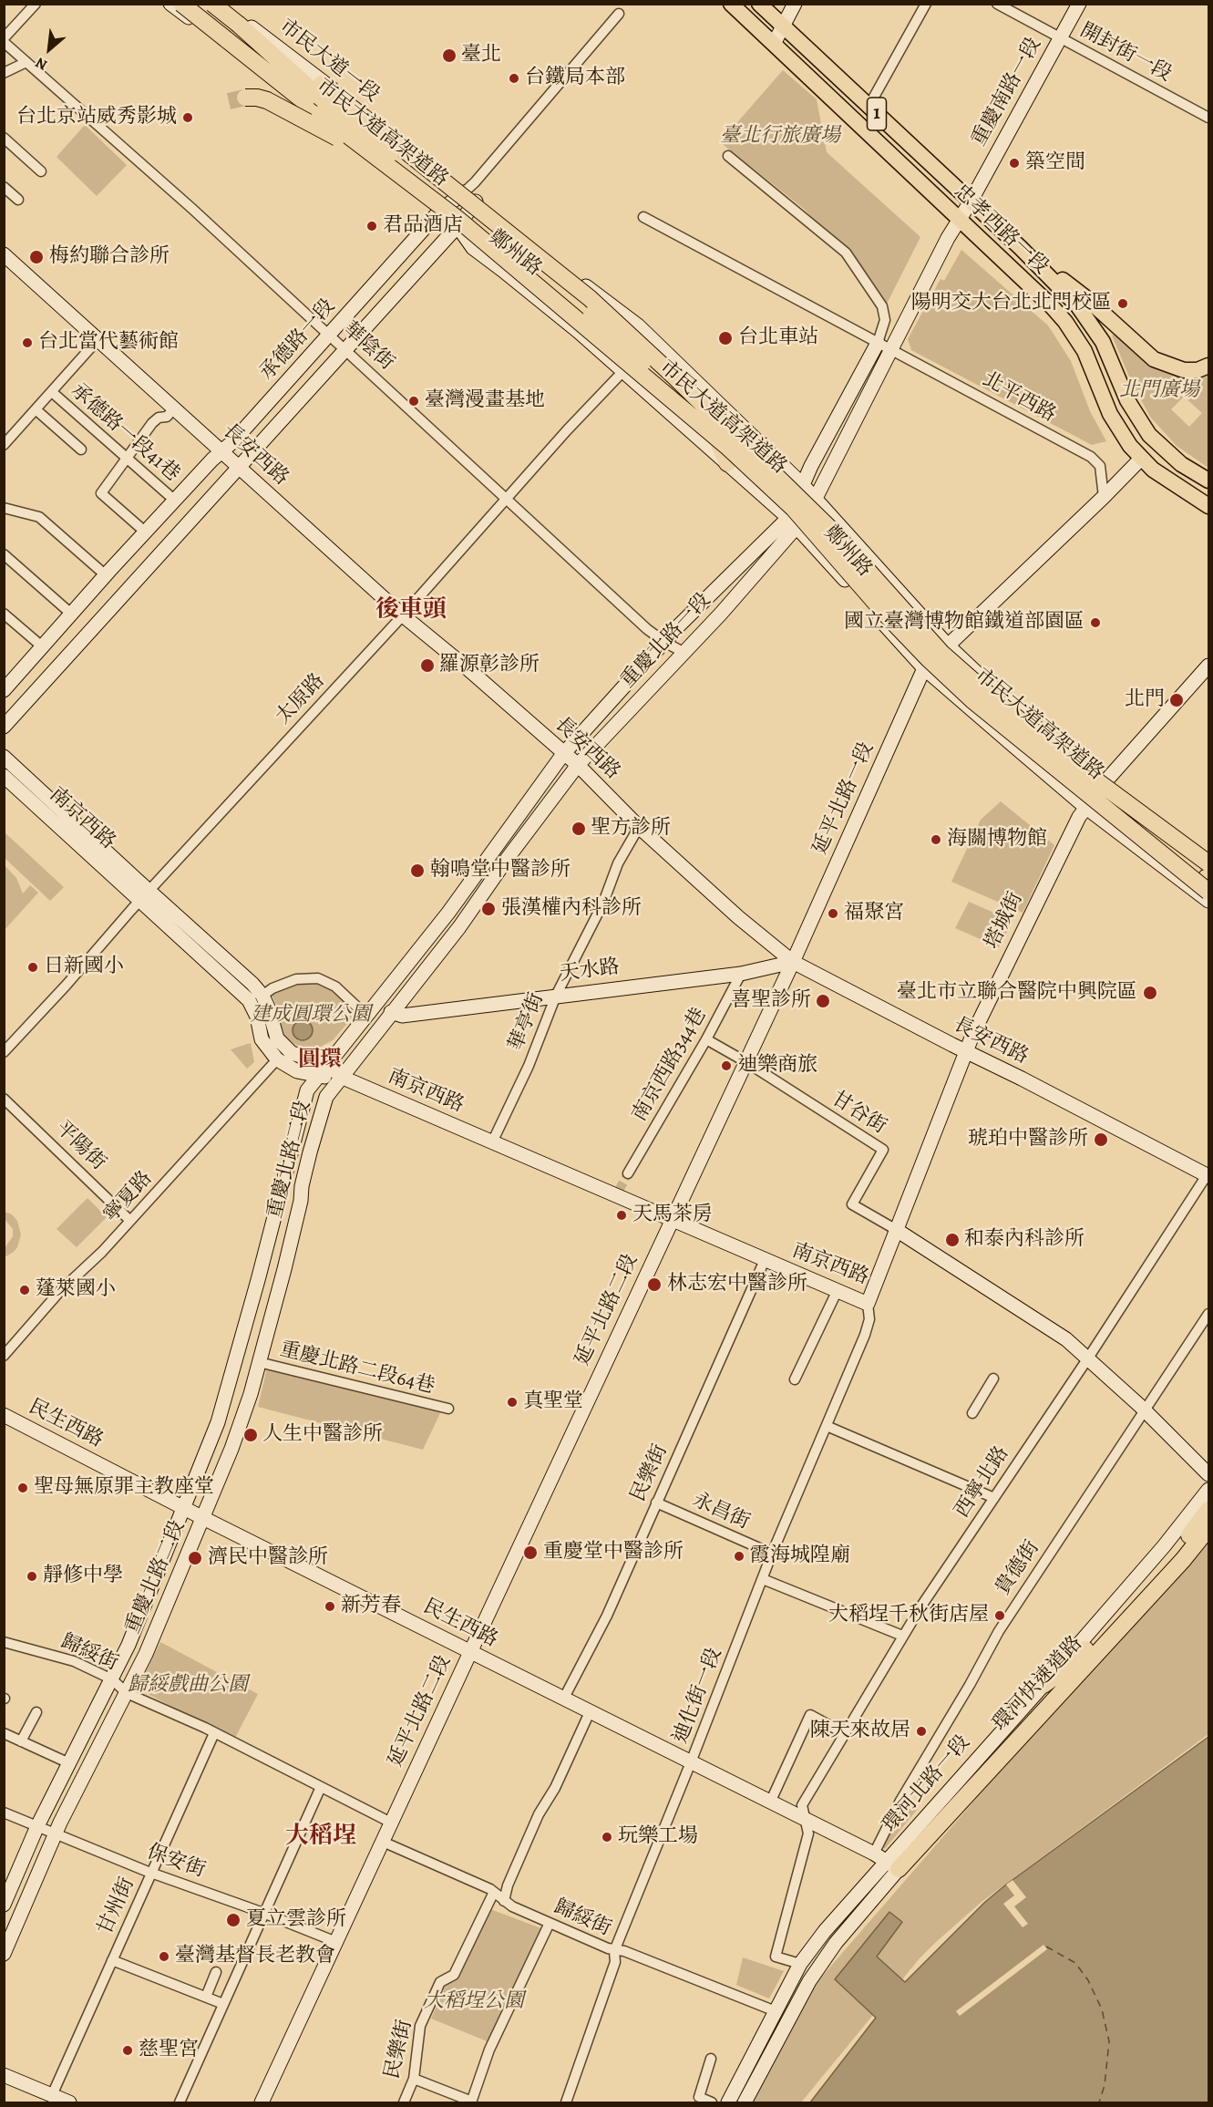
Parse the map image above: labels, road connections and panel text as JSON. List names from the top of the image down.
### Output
{
  "streets": {
    "highway": ["市民大道高架道路", "環河快速道路"],
    "main road": ["1", "忠孝西路一段"],
    "street": [
      "開封街一段",
      "市民大道一段",
      "重慶南路一段",
      "鄭州路",
      "承德路一段",
      "華陰街",
      "北平西路",
      "承德路一段41巷",
      "長安西路",
      "重慶北路一段",
      "太原路",
      "延平北路一段",
      "南京西路",
      "塔城街",
      "天水路",
      "華亭街",
      "南京西路344巷",
      "甘谷街",
      "平陽街",
      "重慶北路二段",
      "寧夏路",
      "延平北路二段",
      "重慶北路二段64巷",
      "民生西路",
      "民樂街",
      "西寧北路",
      "永昌街",
      "貴德街",
      "歸綏街",
      "迪化街一段",
      "環河北路一段",
      "保安街",
      "甘州街"
    ]
  },
  "crossings": [
    ["開封街一段", "重慶南路一段"],
    ["市民大道一段", "鄭州路"],
    ["市民大道一段", "承德路一段"],
    ["重慶南路一段", "忠孝西路一段"],
    ["重慶南路一段", "重慶北路一段"],
    ["市民大道高架道路", "鄭州路"],
    ["市民大道高架道路", "承德路一段"],
    ["忠孝西路一段", "重慶北路一段"],
    ["忠孝西路一段", "延平北路一段"],
    ["鄭州路", "承德路一段"],
    ["鄭州路", "重慶北路一段"],
    ["鄭州路", "太原路"],
    ["鄭州路", "延平北路一段"],
    ["鄭州路", "塔城街"],
    ["承德路一段", "華陰街"],
    ["承德路一段", "承德路一段41巷"],
    ["承德路一段", "長安西路"],
    ["華陰街", "重慶北路一段"],
    ["華陰街", "太原路"],
    ["北平西路", "重慶北路一段"],
    ["北平西路", "延平北路一段"],
    ["長安西路", "重慶北路一段"],
    ["長安西路", "太原路"],
    ["長安西路", "延平北路一段"],
    ["長安西路", "塔城街"],
    ["長安西路", "天水路"],
    ["長安西路", "華亭街"],
    ["長安西路", "西寧北路"],
    ["重慶北路一段", "南京西路"],
    ["重慶北路一段", "天水路"],
    ["重慶北路一段", "重慶北路二段"],
    ["太原路", "南京西路"],
    ["延平北路一段", "南京西路"],
    ["延平北路一段", "天水路"],
    ["延平北路一段", "甘谷街"],
    ["延平北路一段", "延平北路二段"],
    ["南京西路", "塔城街"],
    ["南京西路", "華亭街"],
    ["南京西路", "甘谷街"],
    ["南京西路", "重慶北路二段"],
    ["南京西路", "寧夏路"],
    ["南京西路", "延平北路二段"],
    ["南京西路", "民樂街"],
    ["南京西路", "迪化街一段"],
    ["塔城街", "甘谷街"],
    ["天水路", "華亭街"],
    ["天水路", "南京西路344巷"],
    ["平陽街", "寧夏路"],
    ["重慶北路二段", "重慶北路二段64巷"],
    ["重慶北路二段", "民生西路"],
    ["重慶北路二段", "歸綏街"],
    ["重慶北路二段", "保安街"],
    ["延平北路二段", "民生西路"],
    ["延平北路二段", "歸綏街"],
    ["延平北路二段", "保安街"],
    ["民生西路", "民樂街"],
    ["民生西路", "西寧北路"],
    ["民生西路", "貴德街"],
    ["民生西路", "環河快速道路"],
    ["民生西路", "迪化街一段"],
    ["民生西路", "環河北路一段"],
    ["民樂街", "永昌街"],
    ["民樂街", "歸綏街"],
    ["西寧北路", "環河北路一段"],
    ["永昌街", "迪化街一段"],
    ["歸綏街", "迪化街一段"],
    ["歸綏街", "環河北路一段"],
    ["歸綏街", "甘州街"],
    ["環河快速道路", "環河北路一段"],
    ["保安街", "甘州街"]
  ],
  "districts": ["後車頭", "圓環", "大稻埕"],
  "parks": [
    "臺北行旅廣場",
    "北門廣場",
    "建成圓環公園",
    "歸綏戲曲公園",
    "大稻埕公園"
  ],
  "places": [
    "臺北",
    "台鐵局本部",
    "台北京站威秀影城",
    "築空間",
    "君品酒店",
    "梅約聯合診所",
    "陽明交大台北北門校區",
    "台北車站",
    "台北當代藝術館",
    "臺灣漫畫基地",
    "國立臺灣博物館鐵道部園區",
    "羅源彰診所",
    "北門",
    "聖方診所",
    "海關博物館",
    "翰鳴堂中醫診所",
    "張漢權內科診所",
    "福聚宮",
    "日新國小",
    "臺北市立聯合醫院中興院區",
    "喜聖診所",
    "迪樂商旅",
    "琥珀中醫診所",
    "天馬茶房",
    "和泰內科診所",
    "林志宏中醫診所",
    "蓬萊國小",
    "真聖堂",
    "人生中醫診所",
    "聖母無原罪主教座堂",
    "重慶堂中醫診所",
    "霞海城隍廟",
    "濟民中醫診所",
    "靜修中學",
    "新芳春",
    "大稻埕千秋街店屋",
    "陳天來故居",
    "玩樂工場",
    "夏立雲診所",
    "臺灣基督長老教會",
    "慈聖宮"
  ],
  "north": "bottom left"
}
